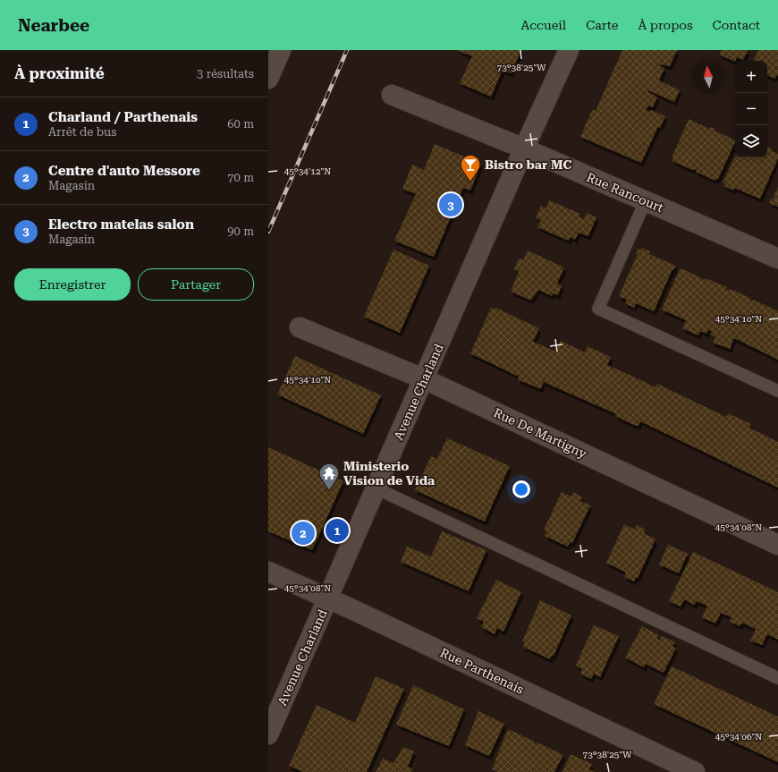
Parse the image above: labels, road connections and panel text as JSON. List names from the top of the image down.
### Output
{
  "streets": {
    "street": [
      "Rue Rancourt",
      "Avenue Charland",
      "Rue De Martigny",
      "Rue Parthenais"
    ]
  },
  "crossings": [
    ["Rue Rancourt", "Avenue Charland"],
    ["Avenue Charland", "Rue De Martigny"],
    ["Avenue Charland", "Rue Parthenais"]
  ],
  "places": {
    "bar": ["Bistro bar MC"],
    "temple": ["Ministerio Vision de Vida"]
  },
  "north": "top",
  "page": {
    "header": "Nearbee",
    "nav": [
      "Accueil",
      "Carte",
      "À propos",
      "Contact"
    ],
    "heading": ["À proximité", "3 résultats"],
    "map_buttons": ["+", "−"],
    "list": [
      {
        "mark": "1",
        "name": "Charland / Parthenais",
        "note": "Arrêt de bus",
        "value": "60 m"
      },
      {
        "mark": "2",
        "name": "Centre d'auto Messore",
        "note": "Magasin",
        "value": "70 m"
      },
      {
        "mark": "3",
        "name": "Electro matelas salon",
        "note": "Magasin",
        "value": "90 m"
      }
    ],
    "pins": ["3", "1", "2"],
    "buttons": ["Enregistrer", "Partager"]
  },
  "coordinates": [
    "73°38'25\"W",
    "45°34'12\"N",
    "45°34'10\"N",
    "45°34'08\"N",
    "45°34'06\"N"
  ]
}
